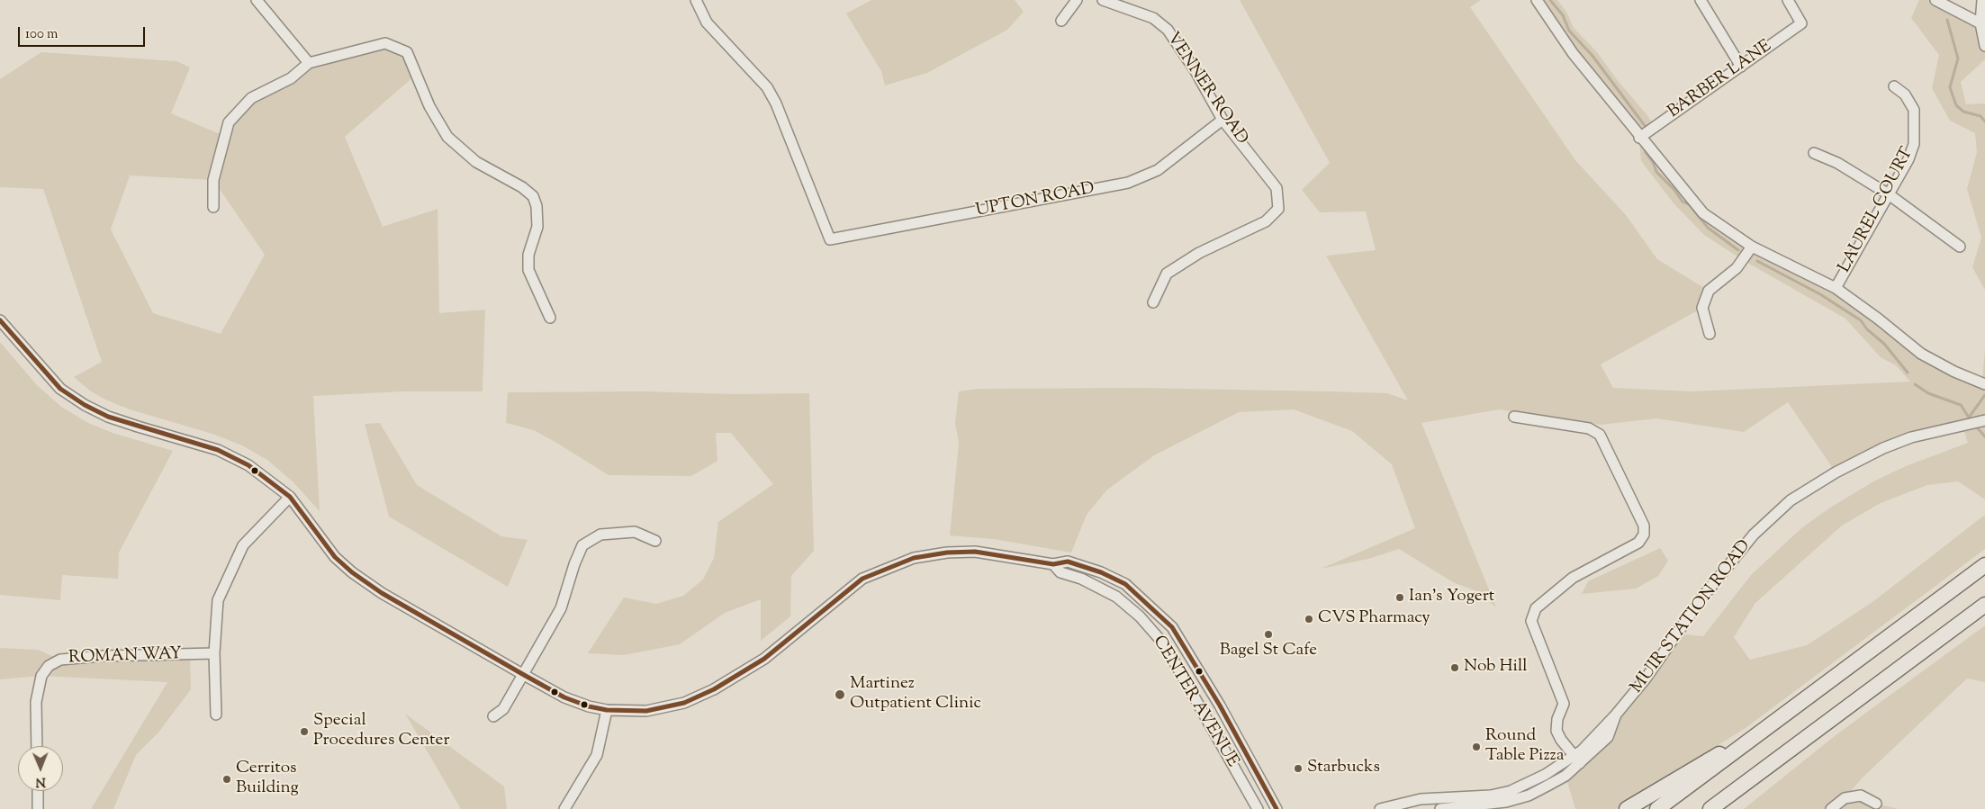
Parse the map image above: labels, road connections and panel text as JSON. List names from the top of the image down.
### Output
{
  "streets": {
    "street": [
      "BARBER LANE",
      "VENNER ROAD",
      "UPTON ROAD",
      "LAUREL COURT",
      "MUIR STATION ROAD",
      "ROMAN WAY",
      "CENTER AVENUE"
    ]
  },
  "crossings": [
    ["VENNER ROAD", "UPTON ROAD"]
  ],
  "places": [
    "Ian's Yogert",
    "CVS Pharmacy",
    "Bagel St Cafe",
    "Nob Hill",
    "Martinez Outpatient Clinic",
    "Special Procedures Center",
    "Round Table Pizza",
    "Starbucks",
    "Cerritos Building"
  ],
  "scale_bar": "100 m",
  "north": "bottom"
}
